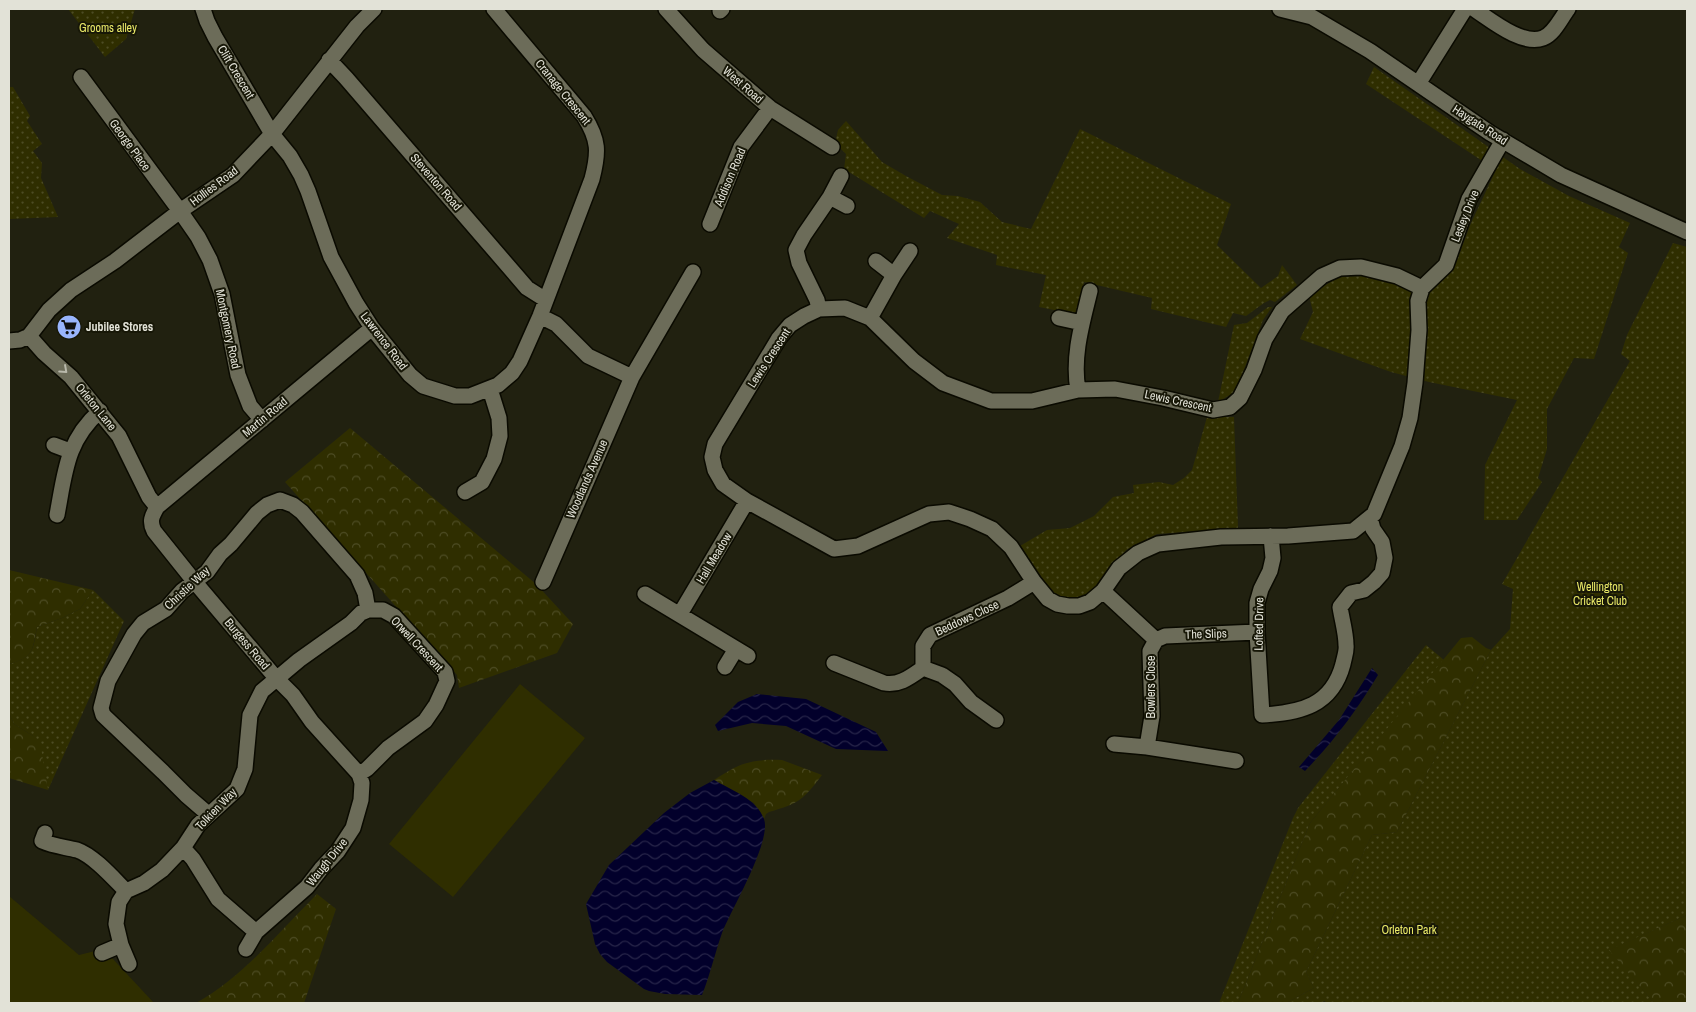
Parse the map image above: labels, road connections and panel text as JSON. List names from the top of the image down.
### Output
{
  "streets": {
    "street": [
      "Clift Crescent",
      "West Road",
      "Cranage Crescent",
      "Haygate Road",
      "George Place",
      "Addison Road",
      "Steventon Road",
      "Hollies Road",
      "Lesley Drive",
      "Montgomery Road",
      "Lawrence Road",
      "Lewis Crescent",
      "Orleton Lane",
      "Martin Road",
      "Woodlands Avenue",
      "Hall Meadow",
      "Christie Way",
      "Beddows Close",
      "Lofted Drive",
      "The Slips",
      "Burgess Road",
      "Orwell Crescent",
      "Bowlers Close",
      "Tolkien Way",
      "Waugh Drive"
    ]
  },
  "crossings": [
    ["Clift Crescent", "Hollies Road"],
    ["Clift Crescent", "Lawrence Road"],
    ["West Road", "Addison Road"],
    ["Cranage Crescent", "Steventon Road"],
    ["Cranage Crescent", "Lawrence Road"],
    ["Haygate Road", "Lesley Drive"],
    ["George Place", "Hollies Road"],
    ["George Place", "Montgomery Road"],
    ["Steventon Road", "Hollies Road"],
    ["Steventon Road", "Lawrence Road"],
    ["Hollies Road", "Montgomery Road"],
    ["Hollies Road", "Lawrence Road"],
    ["Hollies Road", "Orleton Lane"],
    ["Lesley Drive", "Lewis Crescent"],
    ["Montgomery Road", "Martin Road"],
    ["Lawrence Road", "Martin Road"],
    ["Lewis Crescent", "Hall Meadow"],
    ["Lewis Crescent", "Beddows Close"],
    ["Lewis Crescent", "Lofted Drive"],
    ["Lewis Crescent", "Bowlers Close"],
    ["Orleton Lane", "Martin Road"],
    ["Orleton Lane", "Burgess Road"],
    ["Martin Road", "Burgess Road"],
    ["Christie Way", "Burgess Road"],
    ["Christie Way", "Orwell Crescent"],
    ["Christie Way", "Tolkien Way"],
    ["Lofted Drive", "The Slips"],
    ["The Slips", "Bowlers Close"],
    ["Burgess Road", "Orwell Crescent"],
    ["Burgess Road", "Tolkien Way"],
    ["Burgess Road", "Waugh Drive"],
    ["Orwell Crescent", "Waugh Drive"]
  ],
  "one_way": ["Orleton Lane"],
  "parks": ["Grooms alley", "Wellington Cricket Club", "Orleton Park"],
  "places": {
    "supermarket": ["Jubilee Stores"]
  }
}
